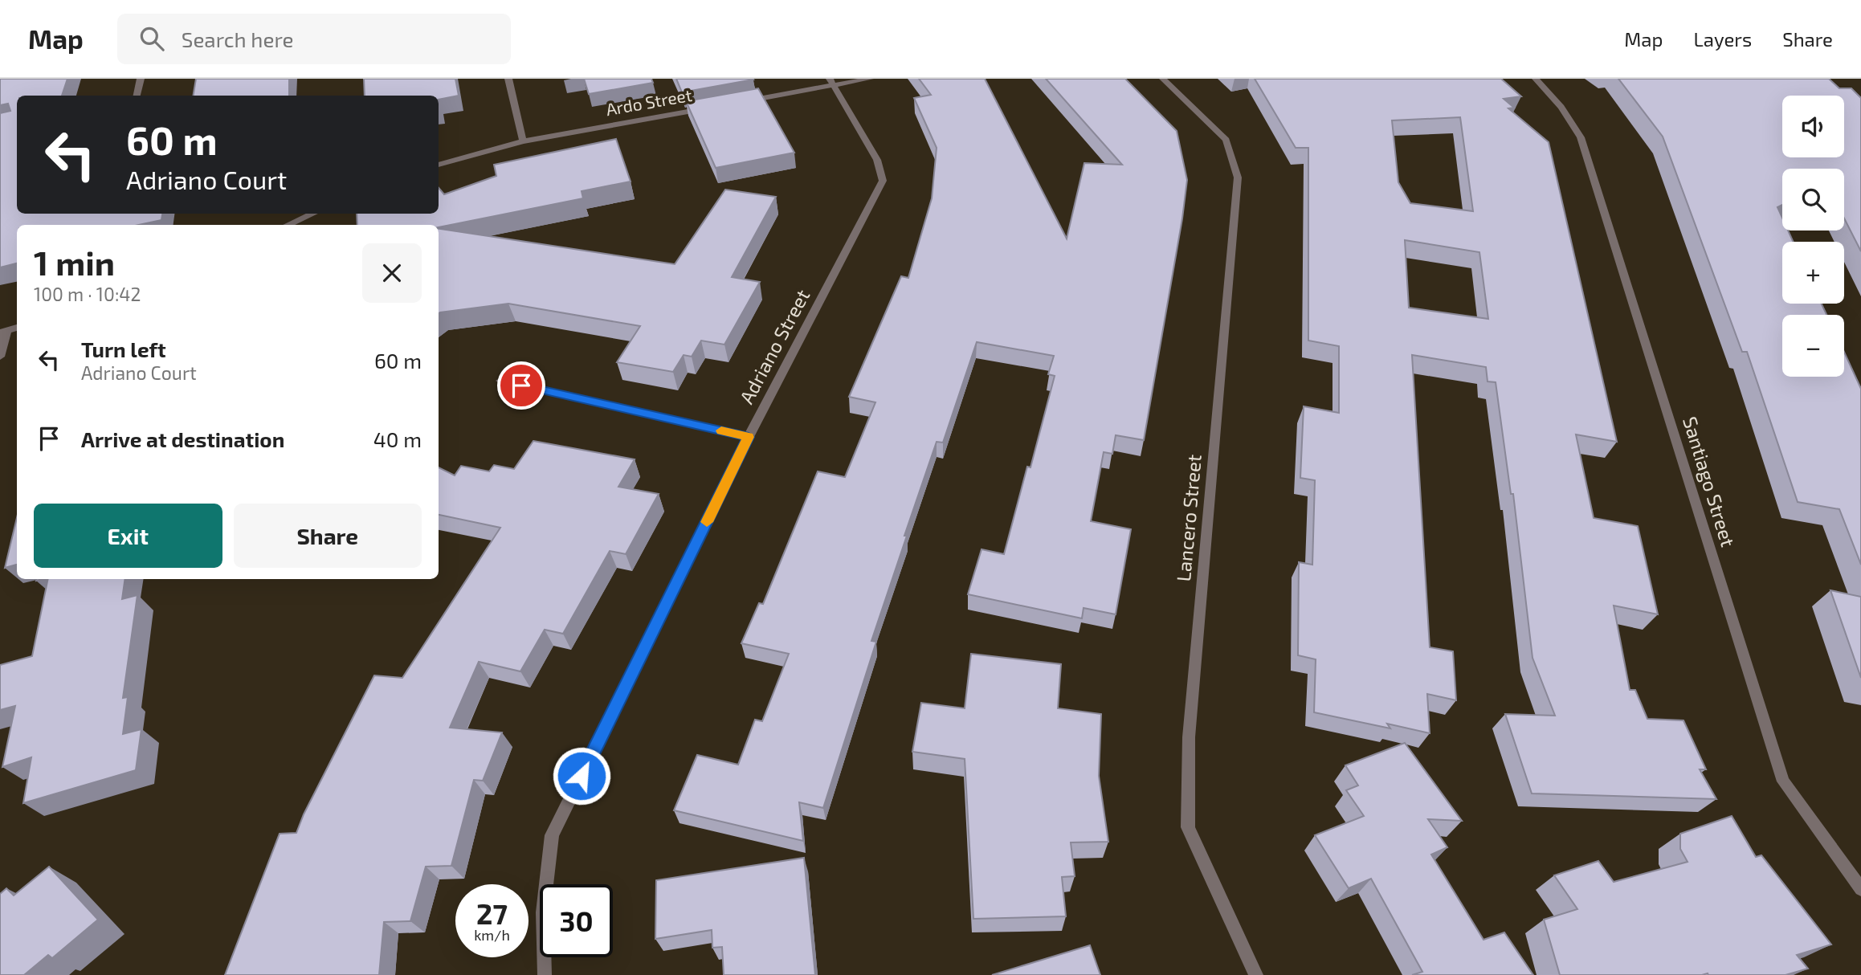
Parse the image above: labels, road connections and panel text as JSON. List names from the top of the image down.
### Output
{
  "streets": {
    "street": [
      "Ardo Street",
      "Adriano Street",
      "Santiago Street",
      "Lancero Street"
    ]
  },
  "page": {
    "header": "Map",
    "search": "Search here",
    "nav": ["Map", "Layers", "Share"],
    "map_buttons": ["+", "−"],
    "turn": ["60 m", "Adriano Court"],
    "heading": ["1 min", "100 m · 10:42"],
    "list": [
      {
        "name": "Turn left",
        "note": "Adriano Court",
        "value": "60 m"
      },
      {
        "name": "Arrive at destination",
        "value": "40 m"
      }
    ],
    "buttons": ["Exit", "Share"],
    "speed": "27 km/h",
    "limit": "30"
  }
}
